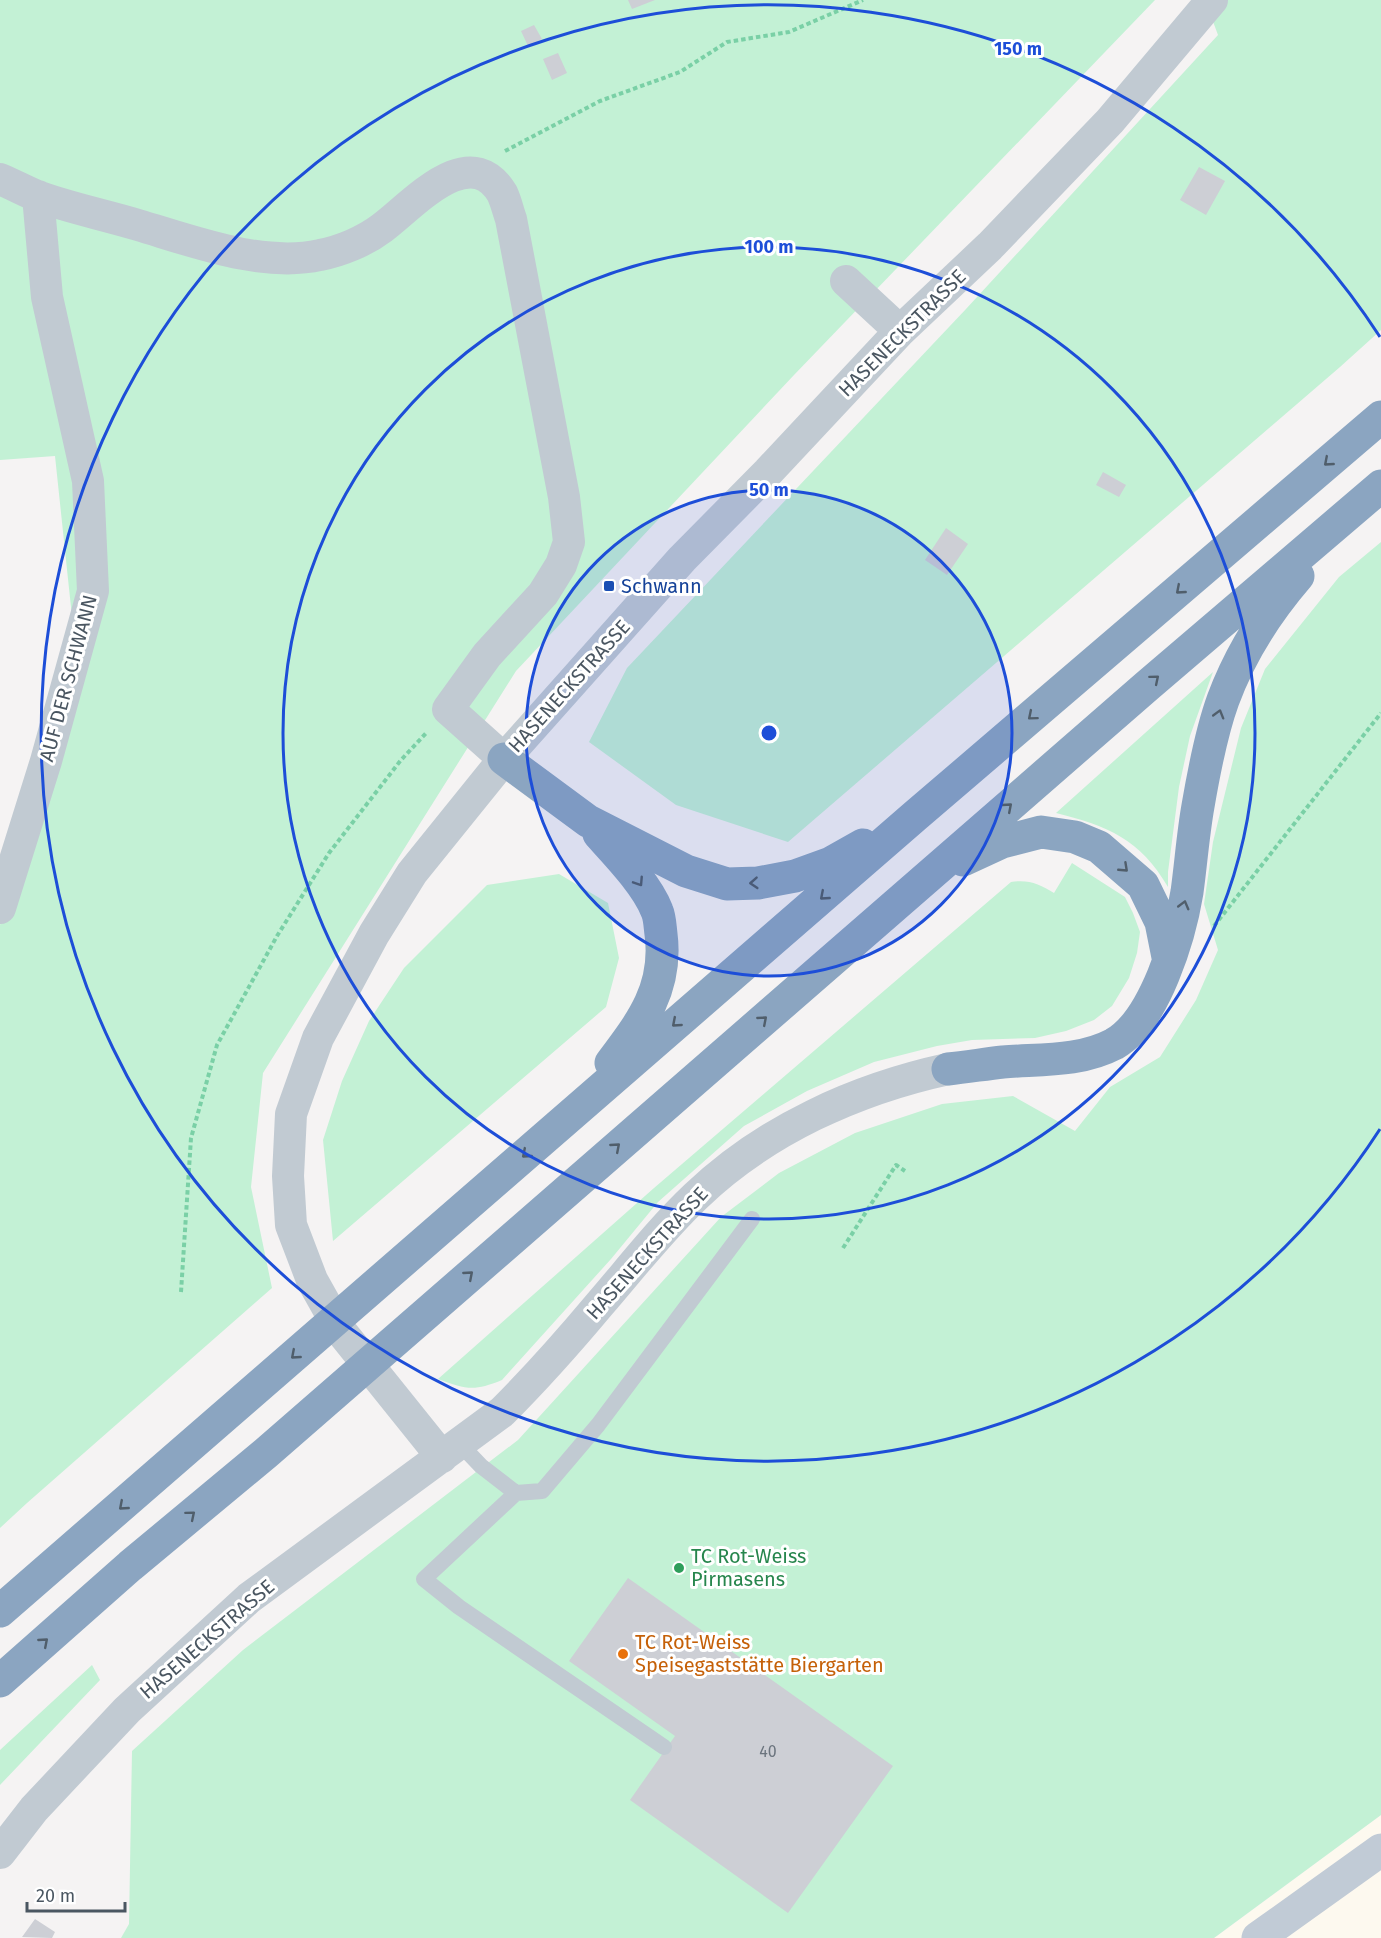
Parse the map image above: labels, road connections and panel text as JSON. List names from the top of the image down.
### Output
{
  "streets": {
    "street": ["HASENECKSTRASSE", "AUF DER SCHWANN"]
  },
  "places": {
    "transit": ["Schwann"],
    "other": ["TC Rot-Weiss Pirmasens", "TC Rot-Weiss Speisegaststätte Biergarten"]
  },
  "house_numbers": ["40"],
  "scale_bar": "20 m",
  "rings": ["150 m", "100 m", "50 m"]
}
